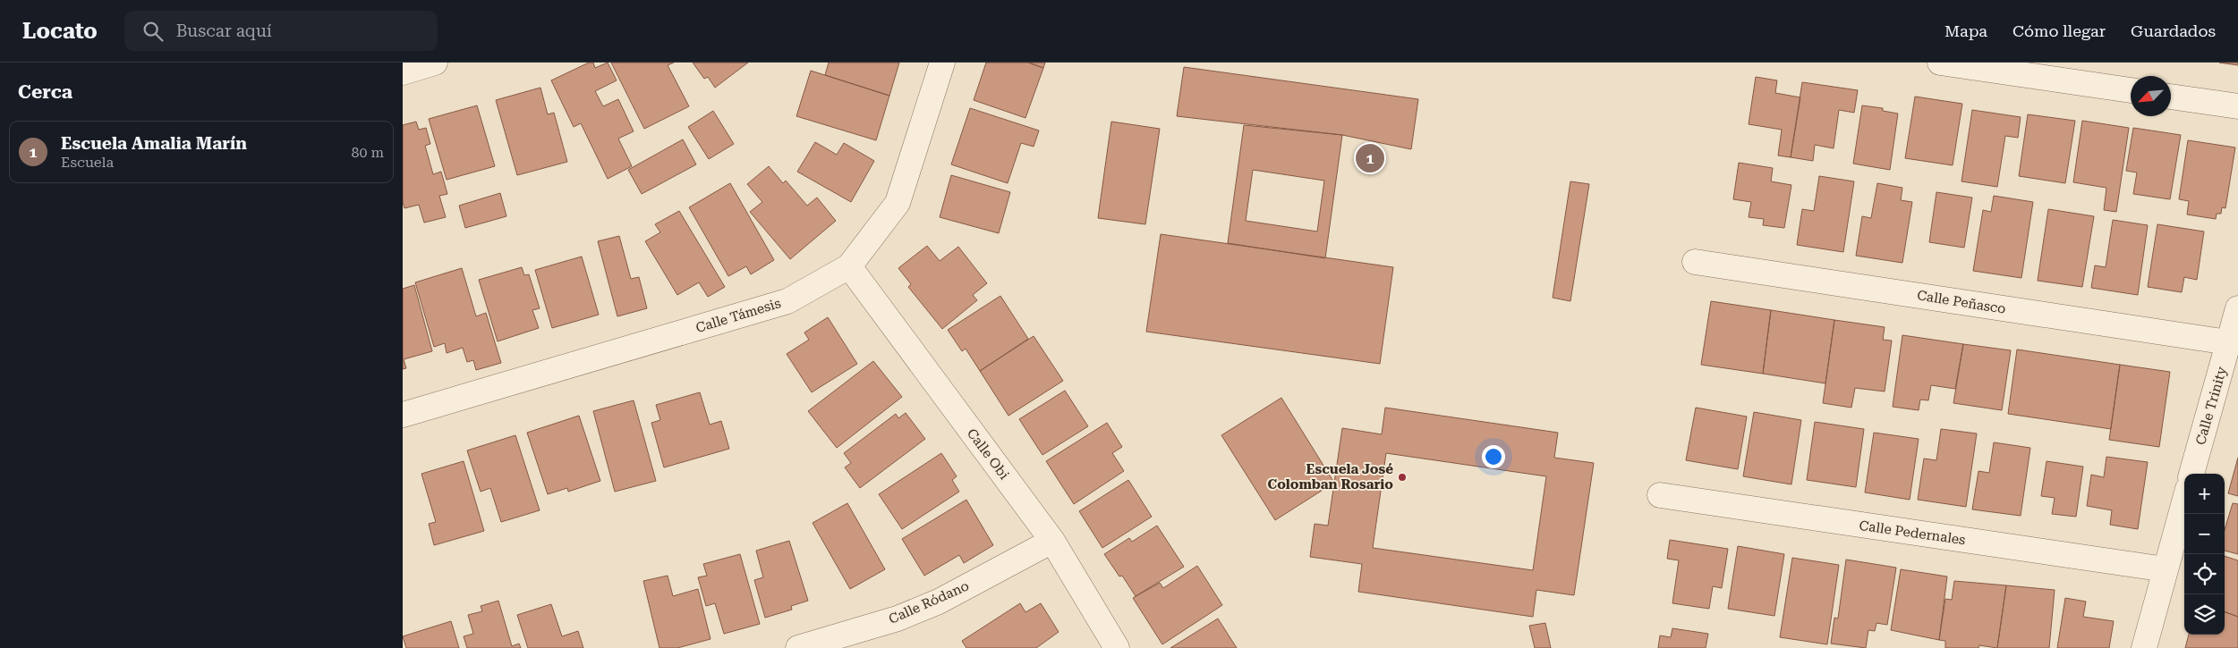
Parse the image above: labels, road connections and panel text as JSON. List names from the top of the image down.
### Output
{
  "streets": {
    "street": [
      "Calle Peñasco",
      "Calle Támesis",
      "Calle Trinity",
      "Calle Obi",
      "Calle Pedernales",
      "Calle Ródano"
    ]
  },
  "crossings": [
    ["Calle Peñasco", "Calle Trinity"],
    ["Calle Támesis", "Calle Obi"],
    ["Calle Obi", "Calle Ródano"]
  ],
  "places": ["Escuela José Colomban Rosario"],
  "north": "bottom left",
  "page": {
    "header": "Locato",
    "search": "Buscar aquí",
    "nav": ["Mapa", "Cómo llegar", "Guardados"],
    "heading": "Cerca",
    "list": [
      {
        "mark": "1",
        "name": "Escuela Amalia Marín",
        "note": "Escuela",
        "value": "80 m"
      }
    ],
    "pins": "1",
    "map_buttons": ["+", "−"]
  }
}
